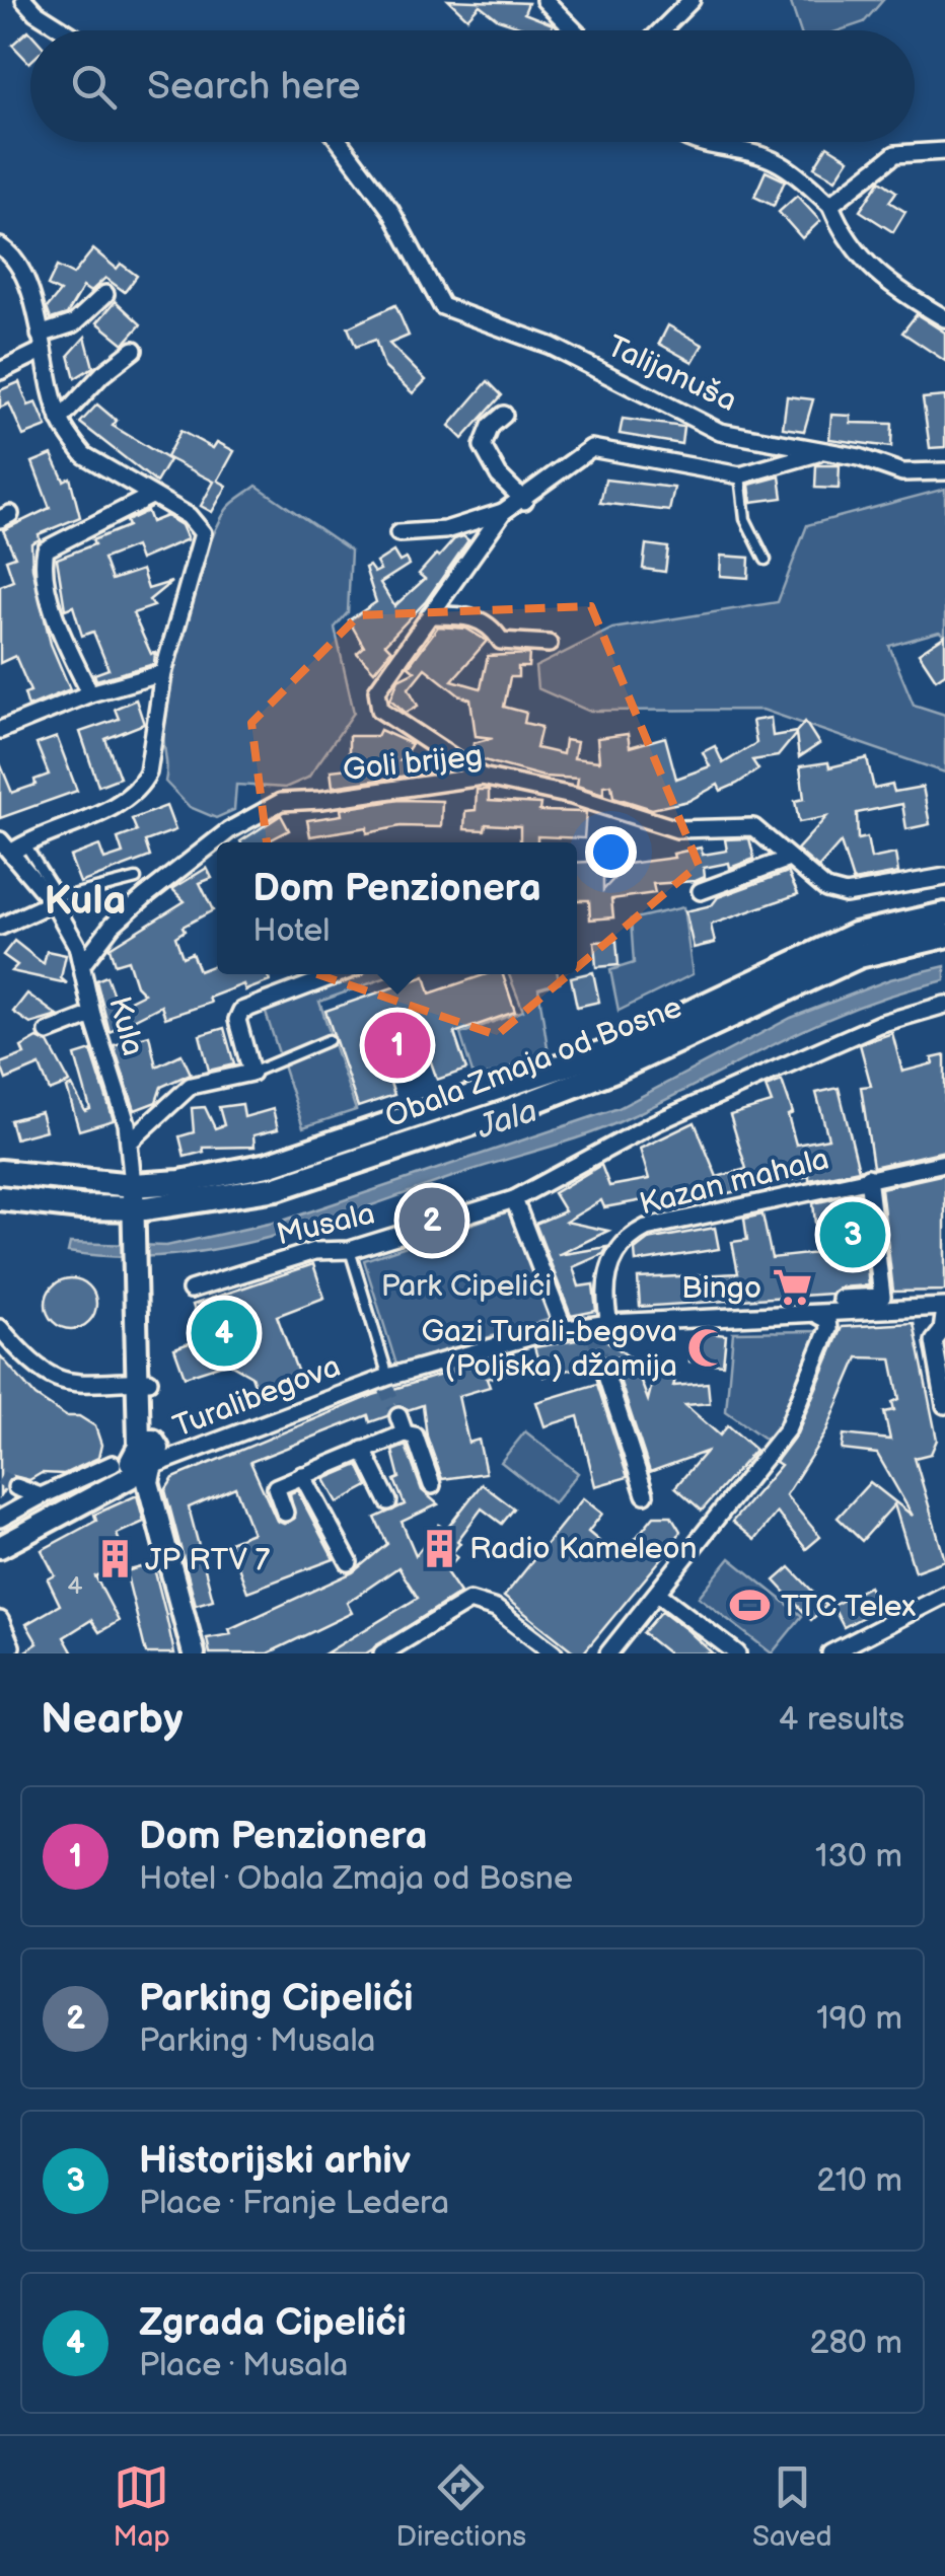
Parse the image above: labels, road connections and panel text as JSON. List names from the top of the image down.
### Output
{
  "streets": {
    "main road": ["Obala Zmaja od Bosne"],
    "street": [
      "Talijanuša",
      "Goli brijeg",
      "Kula",
      "Kazan mahala",
      "Musala",
      "Turalibegova"
    ]
  },
  "crossings": [
    ["Goli brijeg", "Kula"],
    ["Kula", "Obala Zmaja od Bosne"],
    ["Kazan mahala", "Turalibegova"]
  ],
  "districts": ["Kula"],
  "water": ["Jala"],
  "parks": ["Park Cipelići"],
  "places": {
    "supermarket": ["Bingo"],
    "mosque": ["Gazi Turali-begova (Poljska) džamija"],
    "building": ["Radio Kameleon", "JP RTV 7"],
    "sports": ["TTC Telex"]
  },
  "house_numbers": ["4"],
  "page": {
    "search": "Search here",
    "popup": ["Dom Penzionera", "Hotel"],
    "pins": [
      "1",
      "2",
      "3",
      "4"
    ],
    "heading": ["Nearby", "4 results"],
    "list": [
      {
        "mark": "1",
        "name": "Dom Penzionera",
        "note": "Hotel · Obala Zmaja od Bosne",
        "value": "130 m"
      },
      {
        "mark": "2",
        "name": "Parking Cipelići",
        "note": "Parking · Musala",
        "value": "190 m"
      },
      {
        "mark": "3",
        "name": "Historijski arhiv",
        "note": "Place · Franje Ledera",
        "value": "210 m"
      },
      {
        "mark": "4",
        "name": "Zgrada Cipelići",
        "note": "Place · Musala",
        "value": "280 m"
      }
    ],
    "nav": ["Map", "Directions", "Saved"]
  }
}
